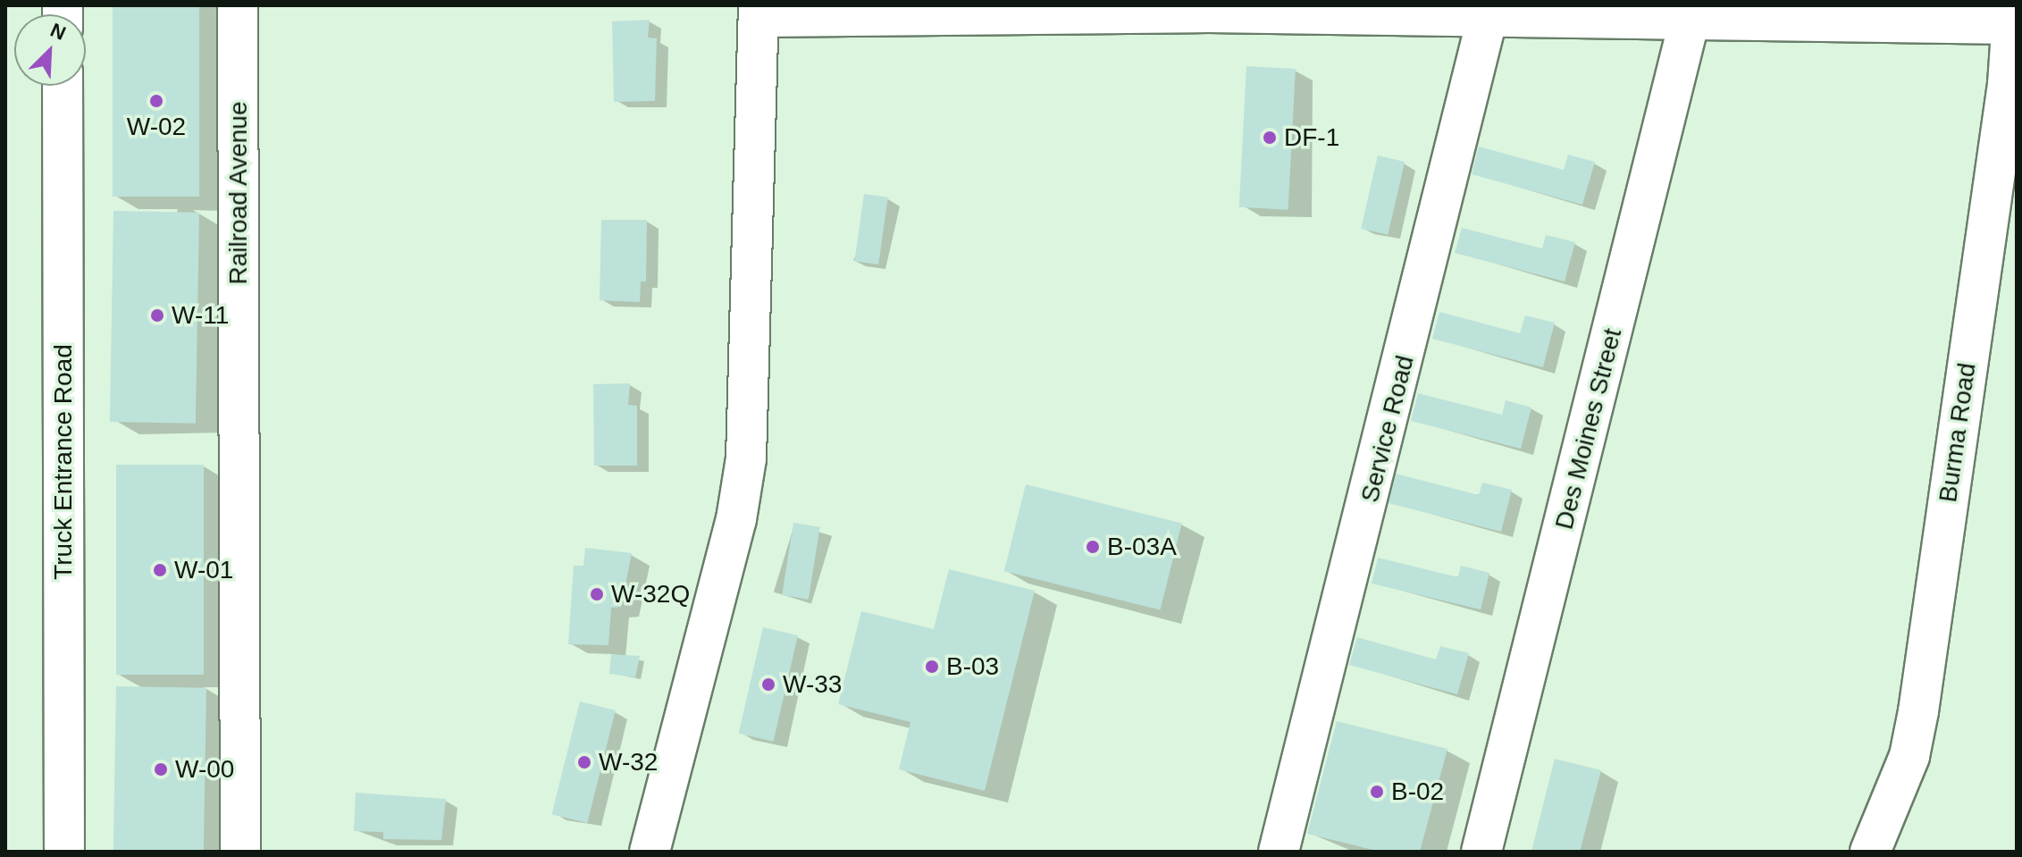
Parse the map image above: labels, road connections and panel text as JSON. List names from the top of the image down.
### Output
{
  "streets": {
    "street": [
      "Railroad Avenue",
      "Service Road",
      "Des Moines Street",
      "Burma Road",
      "Truck Entrance Road"
    ]
  },
  "places": [
    "W-02",
    "DF-1",
    "W-11",
    "B-03A",
    "W-01",
    "W-32Q",
    "B-03",
    "W-33",
    "W-32",
    "W-00",
    "B-02"
  ],
  "north": "top right"
}
